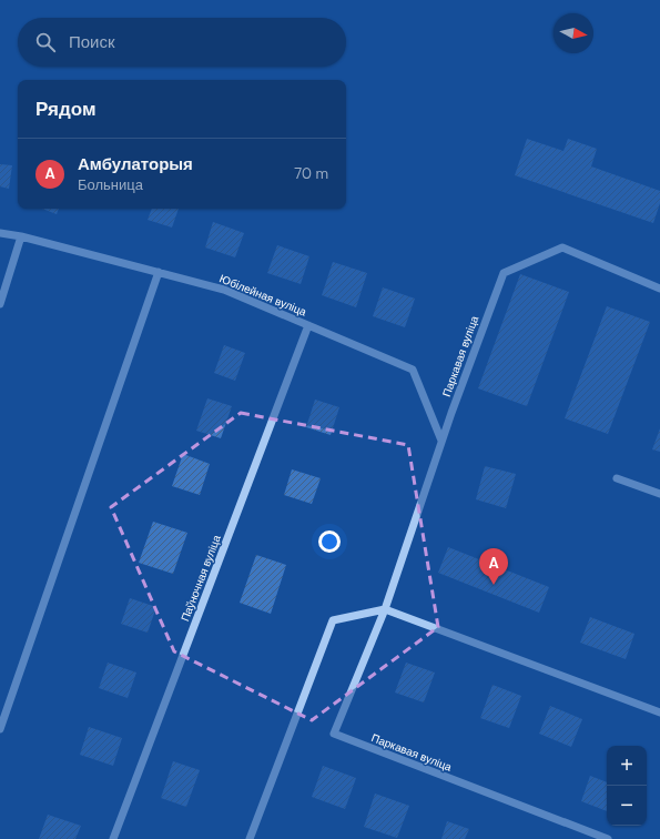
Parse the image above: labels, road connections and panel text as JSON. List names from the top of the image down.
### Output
{
  "streets": {
    "street": ["Юбілейная вуліца", "Паркавая вуліца", "Паўночная вуліца"]
  },
  "crossings": [
    ["Юбілейная вуліца", "Паркавая вуліца"],
    ["Юбілейная вуліца", "Паўночная вуліца"]
  ],
  "north": "right",
  "page": {
    "search": "Поиск",
    "heading": "Рядом",
    "list": [
      {
        "mark": "A",
        "name": "Амбулаторыя",
        "note": "Больница",
        "value": "70 m"
      }
    ],
    "pins": "A",
    "map_buttons": ["+", "−"]
  }
}
